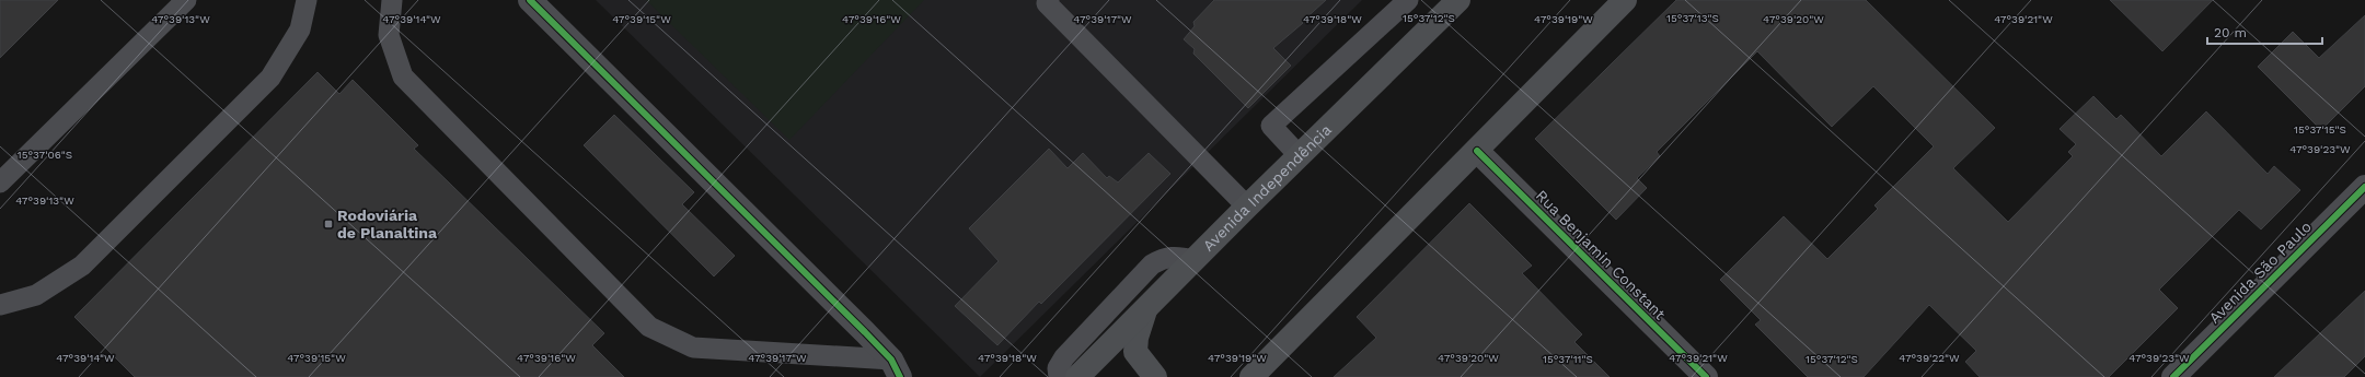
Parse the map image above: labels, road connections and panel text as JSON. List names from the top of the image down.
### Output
{
  "streets": {
    "main road": ["Avenida Independência"],
    "street": ["Rua Benjamin Constant", "Avenida São Paulo"]
  },
  "places": {
    "transit": ["Rodoviária de Planaltina"]
  },
  "scale_bar": "20 m",
  "coordinates": [
    "15°37'12\"S",
    "15°37'13\"S",
    "47°39'13\"W",
    "47°39'14\"W",
    "47°39'15\"W",
    "47°39'16\"W",
    "47°39'17\"W",
    "47°39'18\"W",
    "47°39'19\"W",
    "47°39'20\"W",
    "47°39'21\"W",
    "15°37'15\"S",
    "47°39'23\"W",
    "15°37'06\"S",
    "47°39'22\"W",
    "15°37'11\"S"
  ]
}
